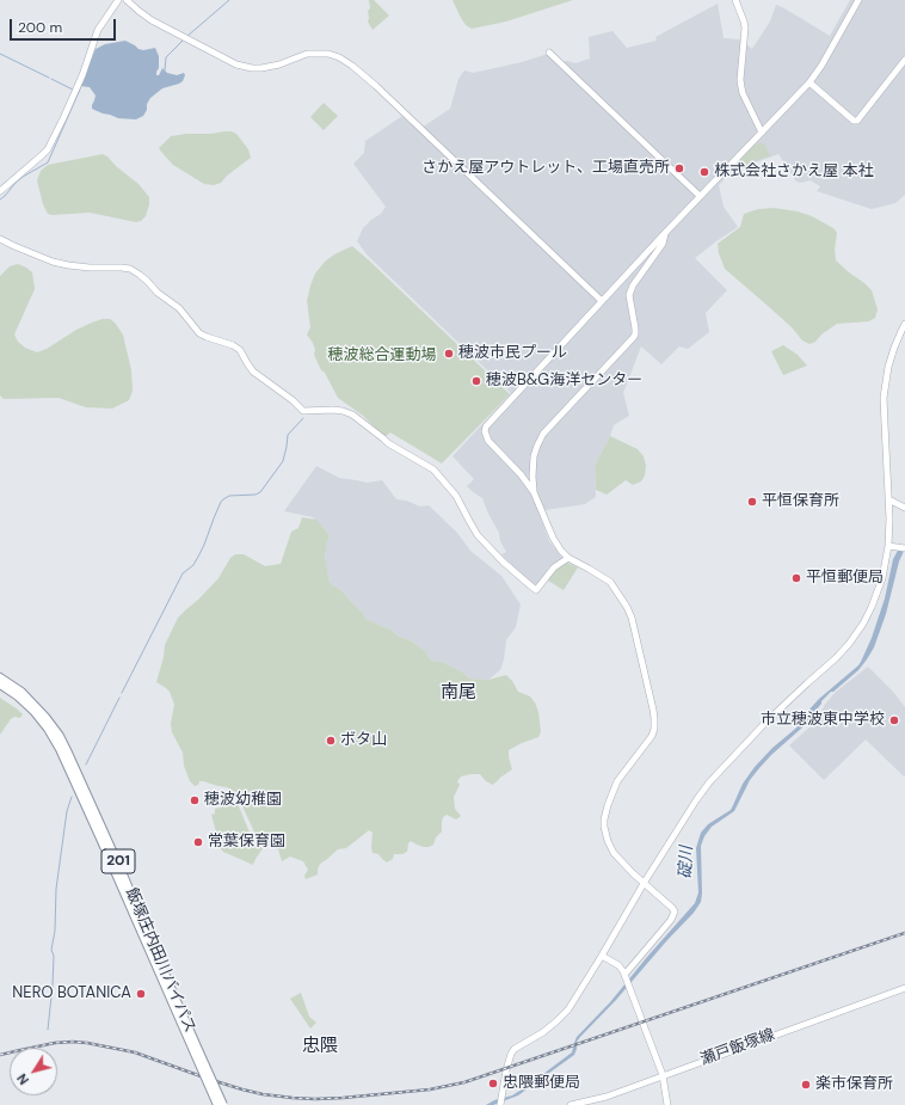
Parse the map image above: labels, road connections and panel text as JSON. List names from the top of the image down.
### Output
{
  "streets": {
    "highway": ["201", "飯塚庄内田川バイパス"],
    "street": ["瀬戸飯塚線"]
  },
  "districts": ["南尾", "忠隈"],
  "water": ["碇川"],
  "parks": ["穂波総合運動場"],
  "places": [
    "さかえ屋アウトレット、工場直売所",
    "株式会社さかえ屋 本社",
    "穂波市民プール",
    "穂波B&G海洋センター",
    "平恒保育所",
    "平恒郵便局",
    "市立穂波東中学校",
    "ボタ山",
    "穂波幼稚園",
    "常葉保育園",
    "NERO BOTANICA",
    "忠隈郵便局",
    "楽市保育所"
  ],
  "scale_bar": "200 m",
  "north": "bottom left"
}
